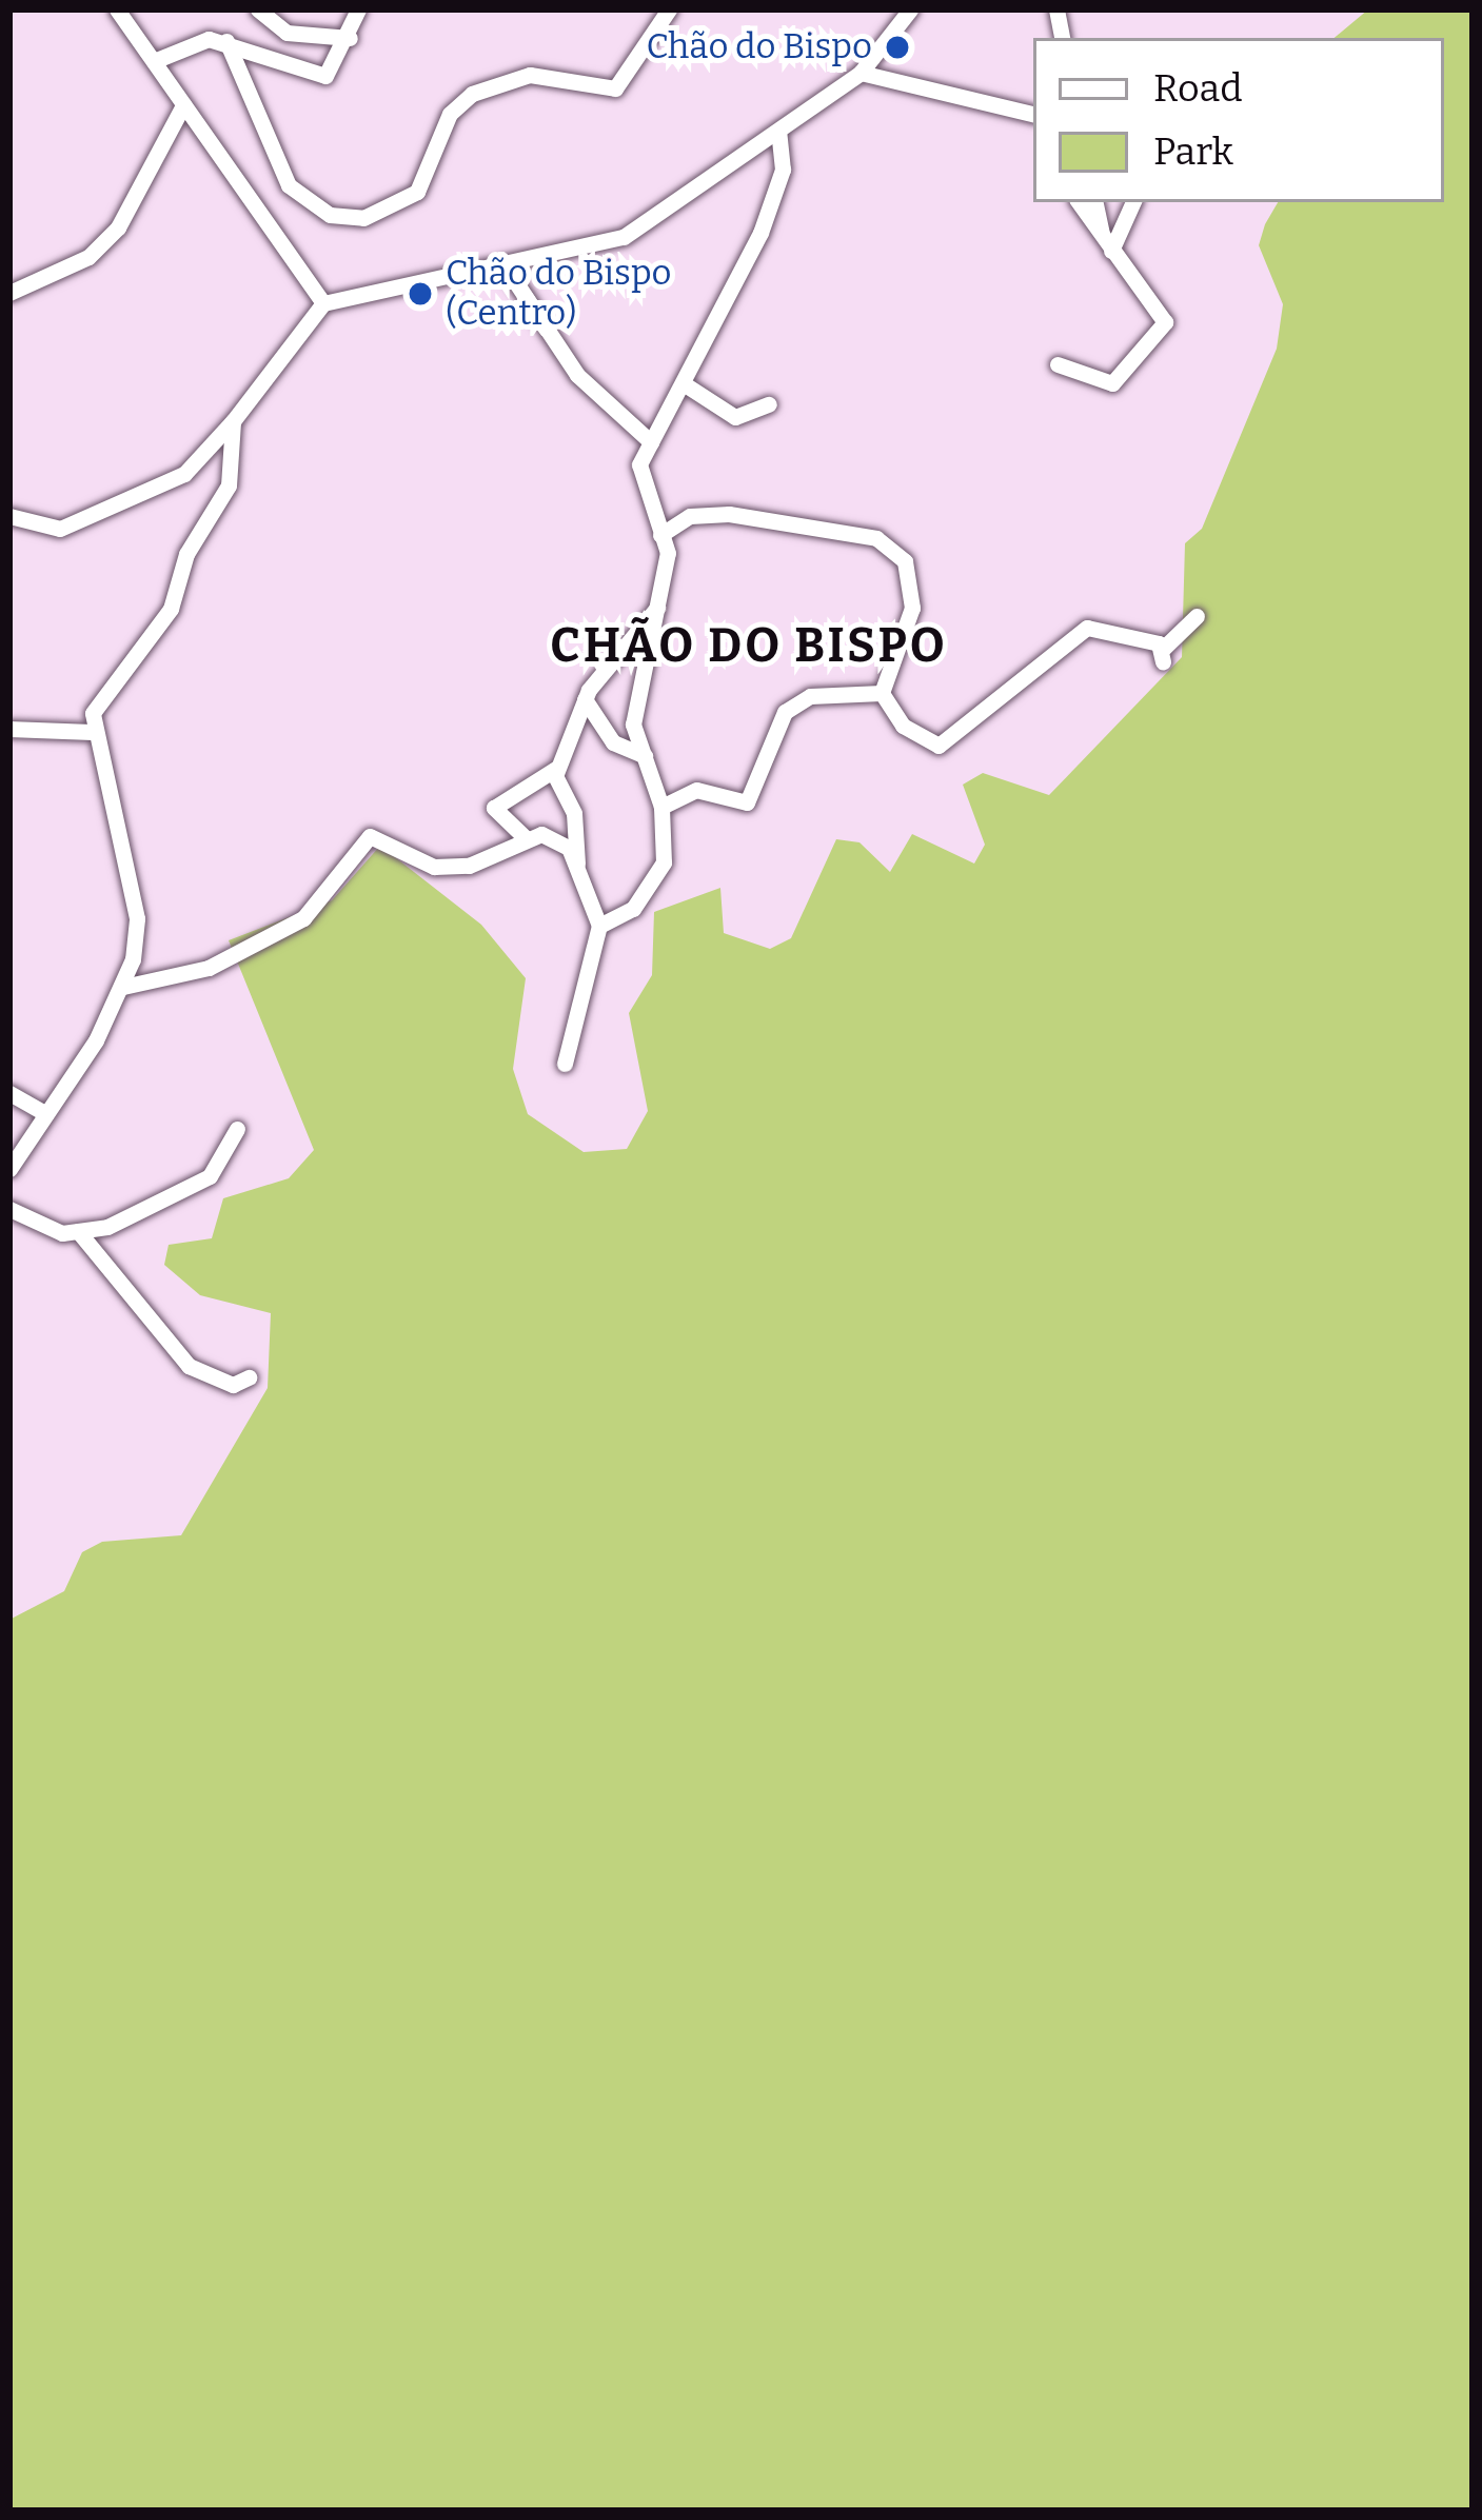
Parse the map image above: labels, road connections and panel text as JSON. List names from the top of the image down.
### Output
{
  "districts": ["CHÃO DO BISPO"],
  "places": ["Chão do Bispo", "Chão do Bispo (Centro)"],
  "legend": ["Road", "Park"]
}
